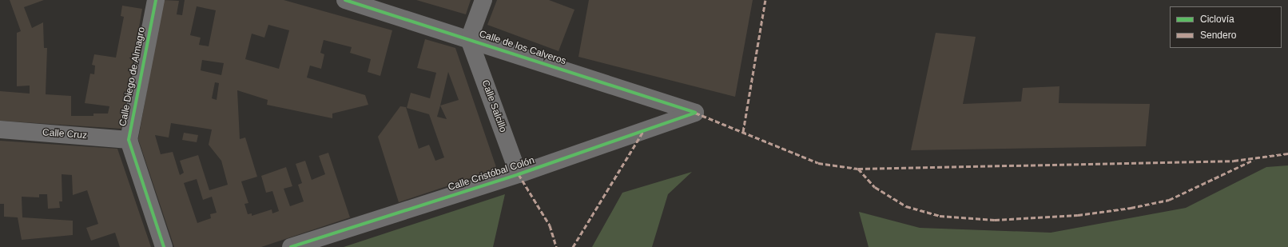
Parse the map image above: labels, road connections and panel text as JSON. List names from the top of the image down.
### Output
{
  "streets": {
    "street": [
      "Calle de los Calveros",
      "Calle Diego de Almagro",
      "Calle Salcillo",
      "Calle Cruz",
      "Calle Cristóbal Colón"
    ]
  },
  "crossings": [
    ["Calle de los Calveros", "Calle Salcillo"],
    ["Calle de los Calveros", "Calle Cristóbal Colón"],
    ["Calle Diego de Almagro", "Calle Cruz"],
    ["Calle Salcillo", "Calle Cristóbal Colón"]
  ],
  "legend": ["Ciclovía", "Sendero"]
}
